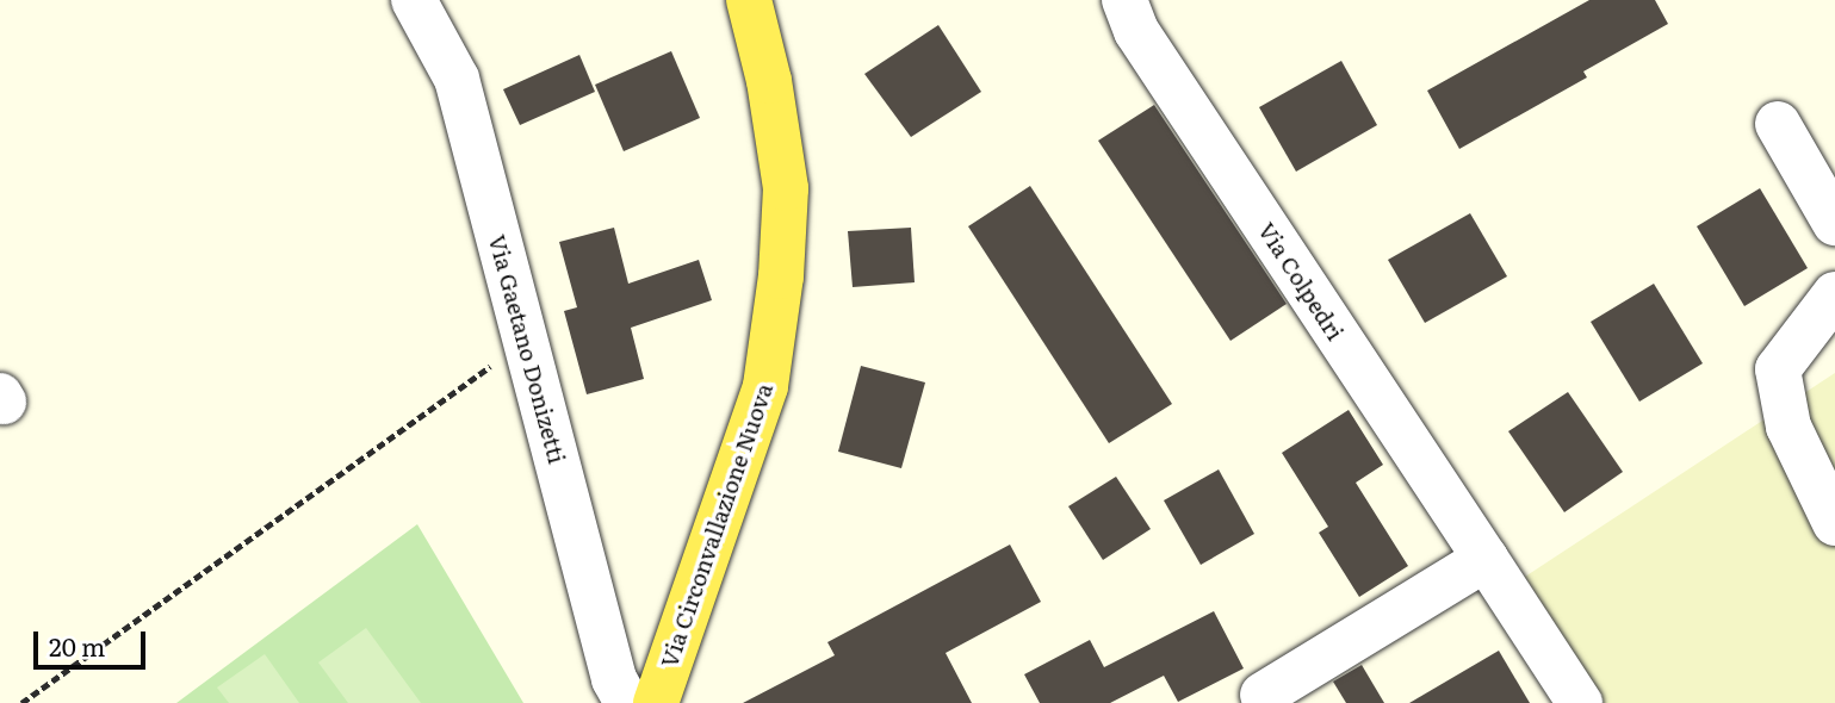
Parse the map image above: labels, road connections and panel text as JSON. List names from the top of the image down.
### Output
{
  "streets": {
    "main road": ["Via Circonvallazione Nuova"],
    "street": ["Via Colpedri", "Via Gaetano Donizetti"]
  },
  "scale_bar": "20 m"
}
